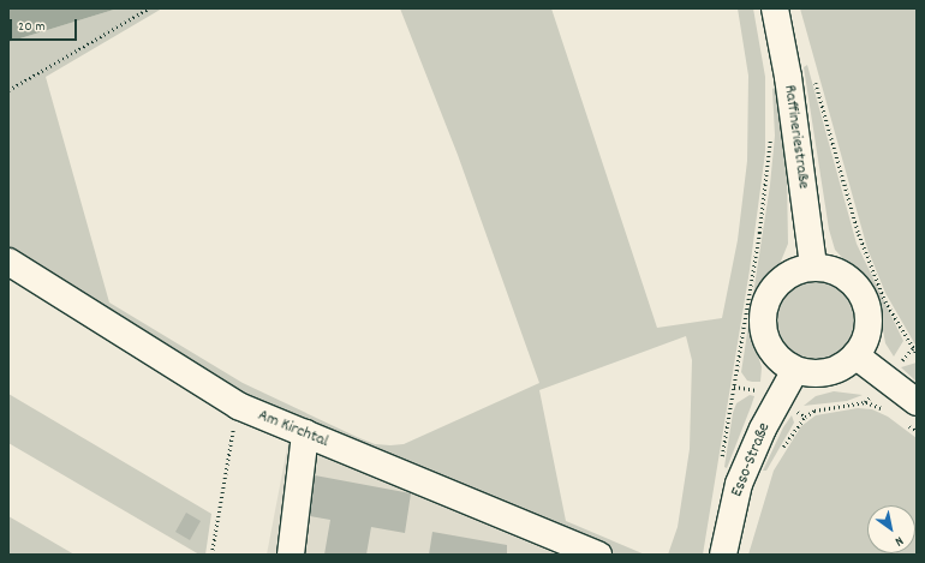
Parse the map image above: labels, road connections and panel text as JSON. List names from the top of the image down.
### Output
{
  "streets": {
    "street": ["Raffineriestraße", "Am Kirchtal", "Esso-Straße"]
  },
  "crossings": [
    ["Raffineriestraße", "Esso-Straße"]
  ],
  "scale_bar": "20 m",
  "north": "bottom right"
}
